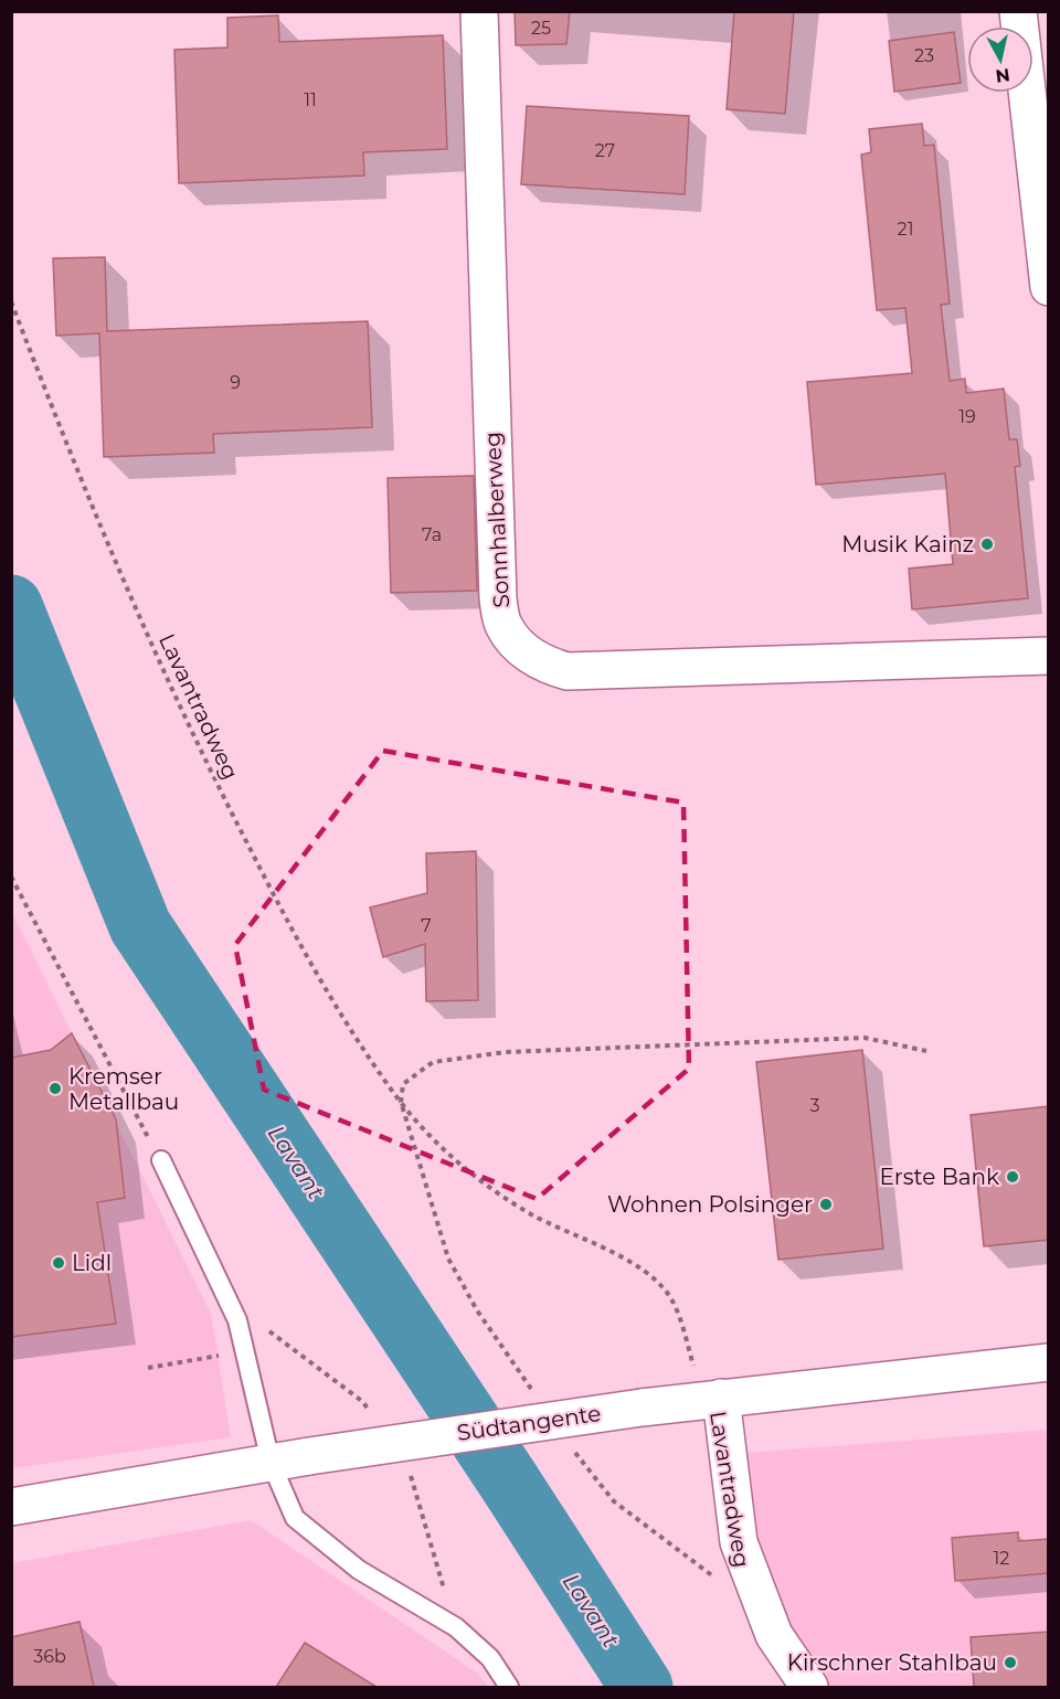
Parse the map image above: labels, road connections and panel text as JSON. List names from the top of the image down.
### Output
{
  "streets": {
    "street": ["Sonnhalberweg", "Südtangente"],
    "path": ["Lavantradweg"]
  },
  "crossings": [
    ["Lavantradweg", "Südtangente"]
  ],
  "water": ["Lavant"],
  "places": [
    "Musik Kainz",
    "Kremser Metallbau",
    "Erste Bank",
    "Wohnen Polsinger",
    "Lidl",
    "Kirschner Stahlbau"
  ],
  "house_numbers": [
    "25",
    "23",
    "11",
    "27",
    "21",
    "9",
    "19",
    "7a",
    "7",
    "3",
    "12",
    "36b"
  ],
  "north": "bottom"
}
